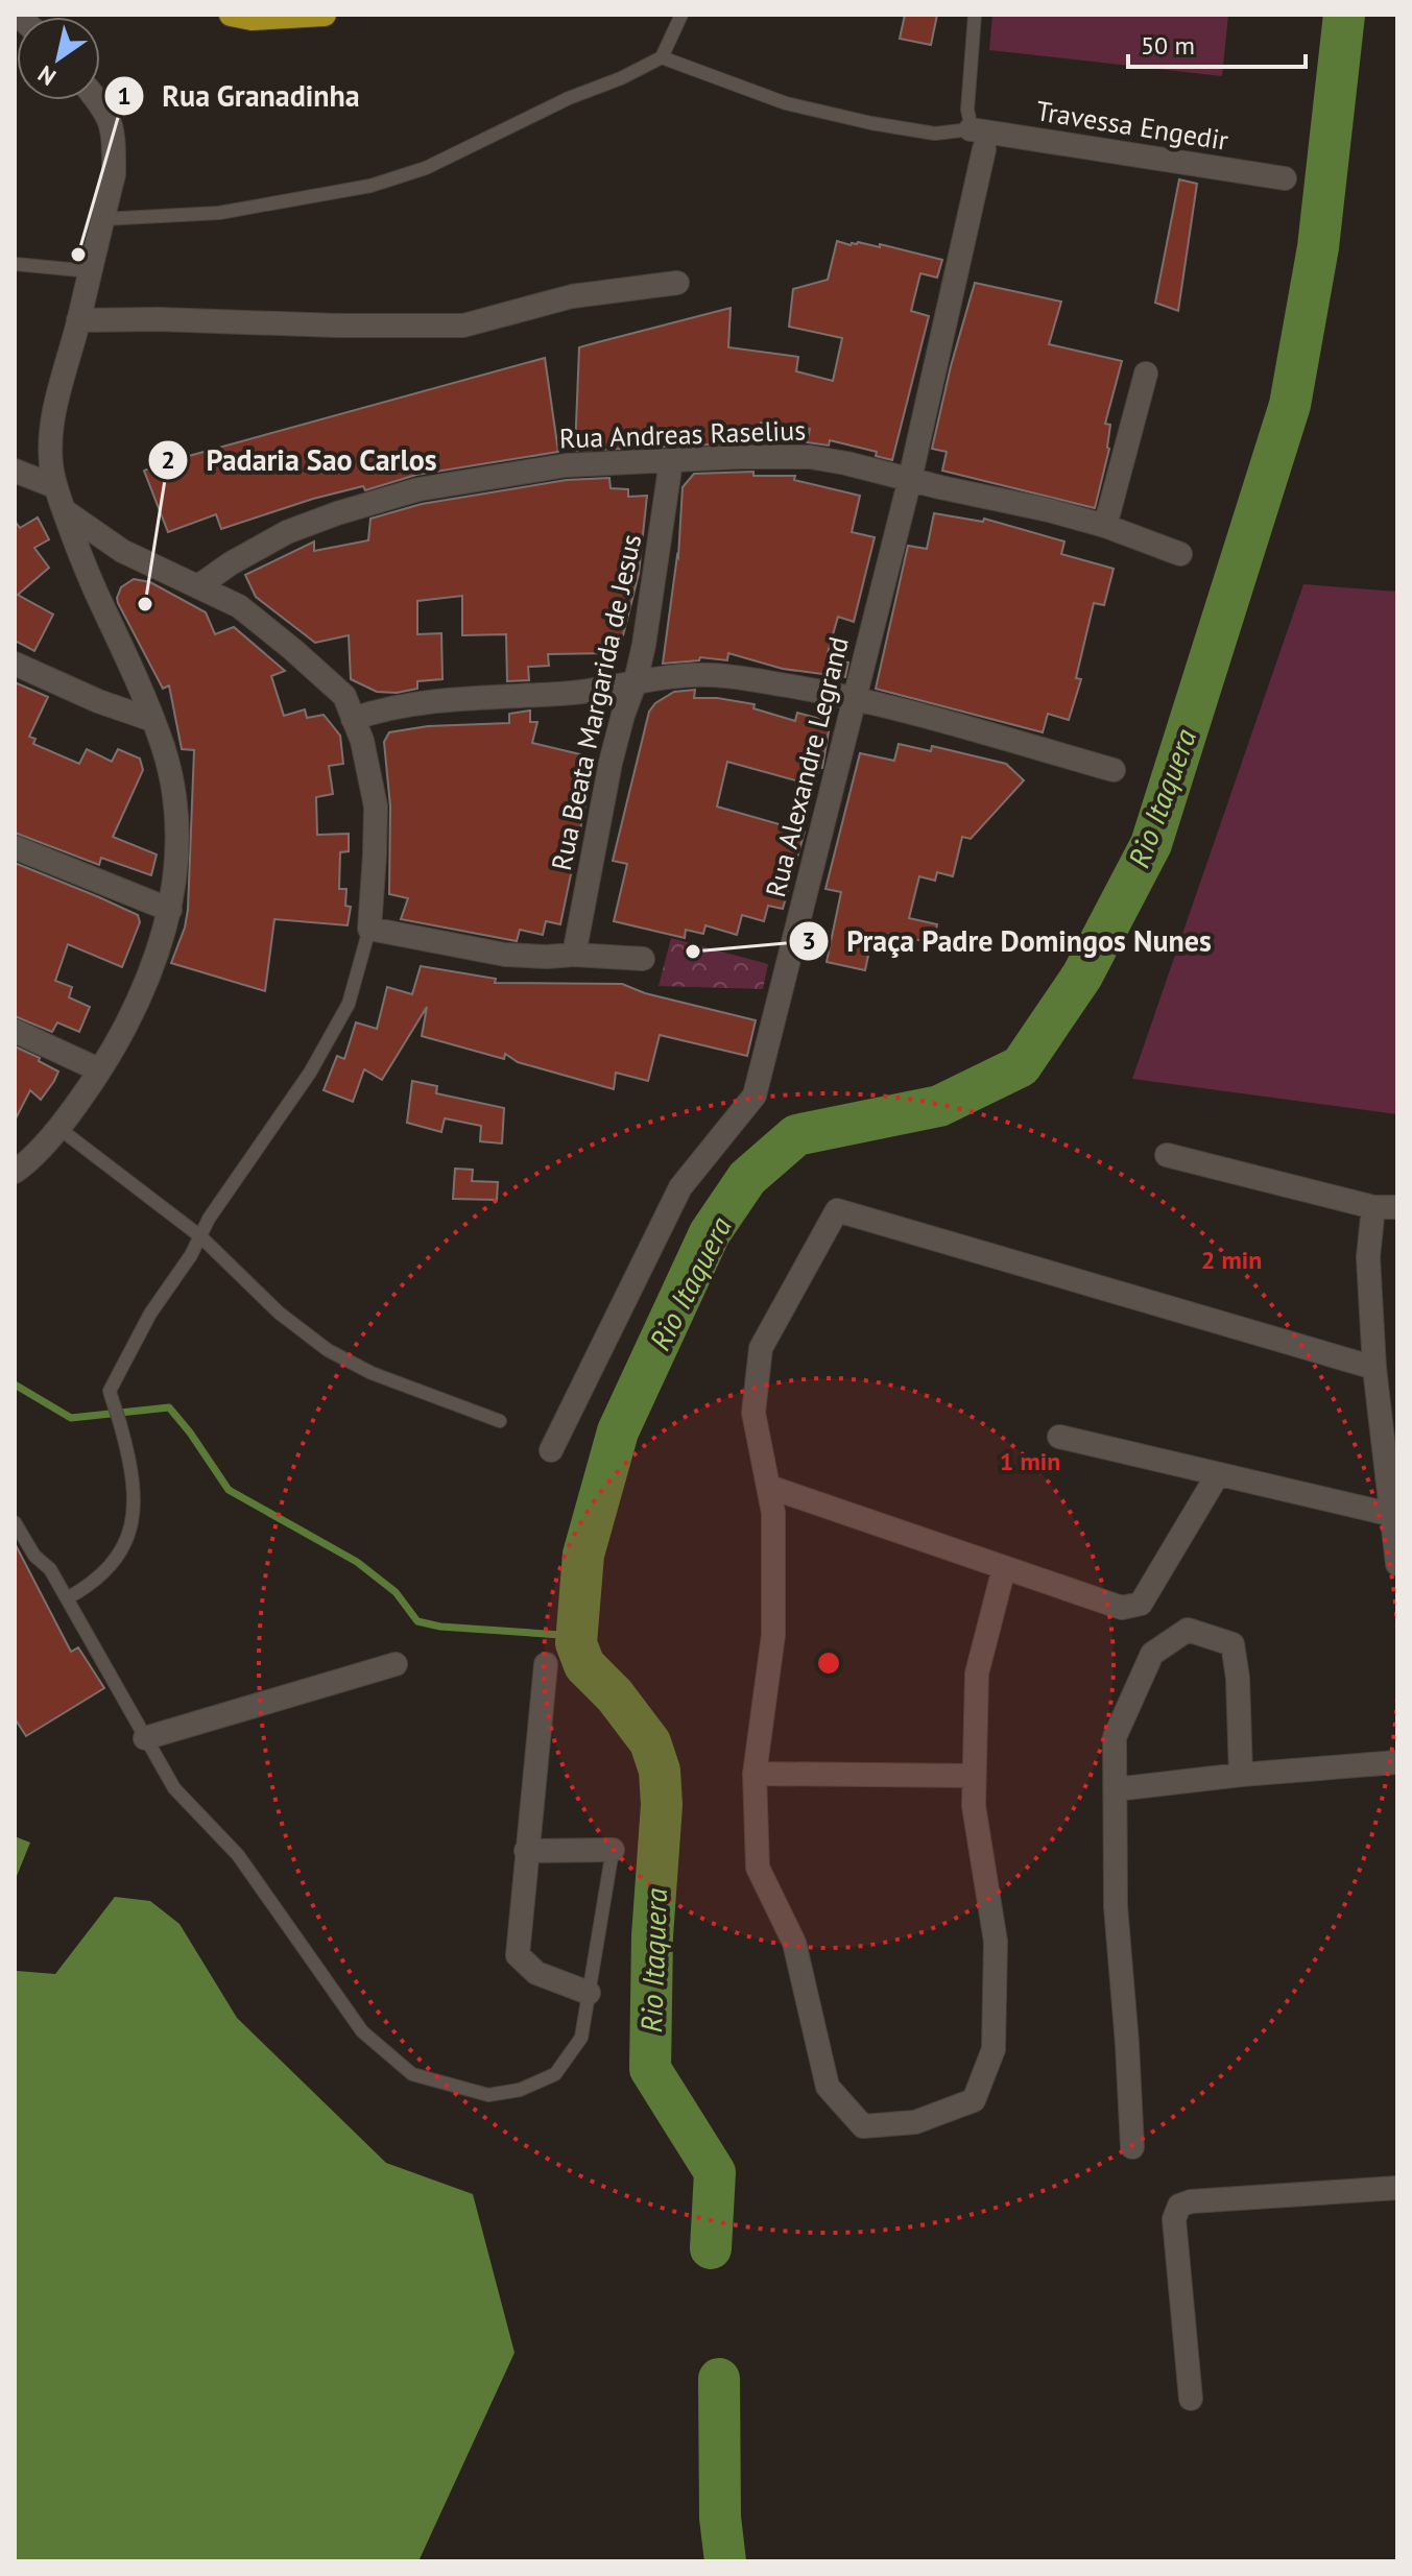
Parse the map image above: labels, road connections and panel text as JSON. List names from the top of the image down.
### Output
{
  "streets": {
    "street": [
      "Travessa Engedir",
      "Rua Andreas Raselius",
      "Rua Beata Margarida de Jesus",
      "Rua Alexandre Legrand"
    ]
  },
  "crossings": [
    ["Rua Andreas Raselius", "Rua Beata Margarida de Jesus"],
    ["Rua Andreas Raselius", "Rua Alexandre Legrand"]
  ],
  "water": ["Rio Itaquera"],
  "places": ["Rua Granadinha", "Padaria Sao Carlos", "Praça Padre Domingos Nunes"],
  "scale_bar": "50 m",
  "north": "bottom left",
  "rings": ["2 min", "1 min"]
}
